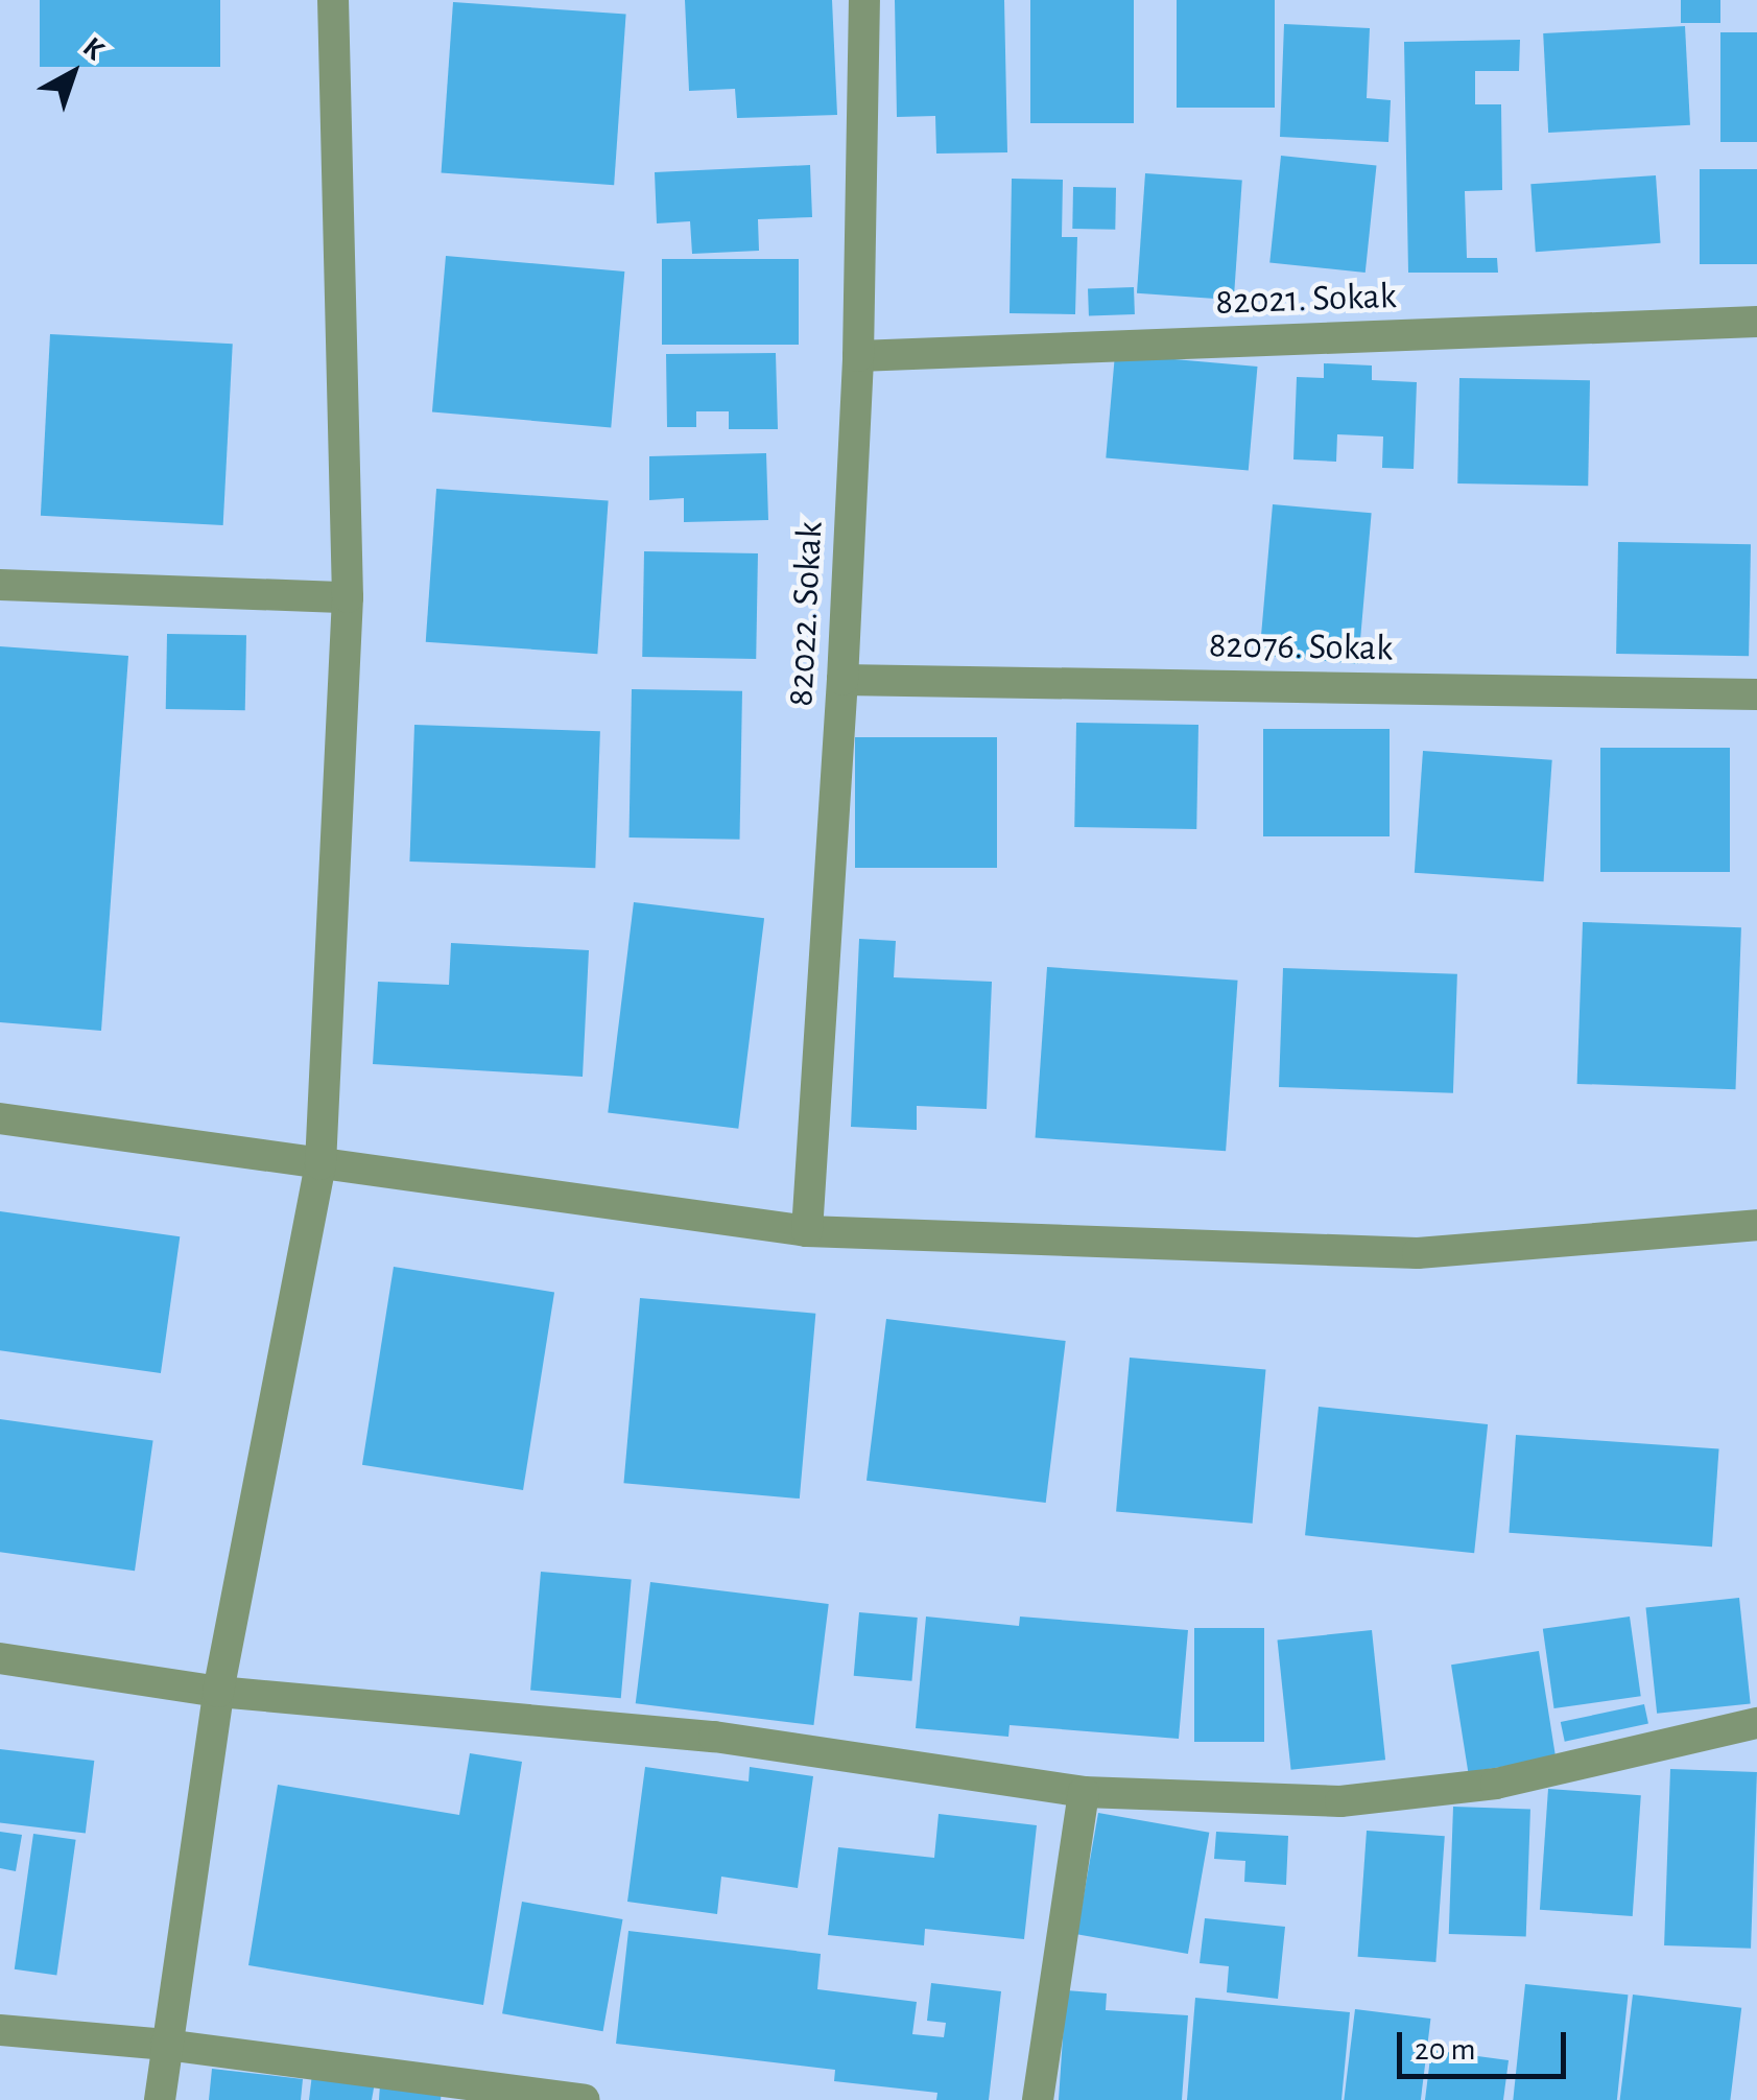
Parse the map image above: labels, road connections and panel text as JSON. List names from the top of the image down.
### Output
{
  "streets": {
    "street": ["82021. Sokak", "82022. Sokak", "82076. Sokak"]
  },
  "crossings": [
    ["82021. Sokak", "82022. Sokak"],
    ["82022. Sokak", "82076. Sokak"]
  ],
  "scale_bar": "20 m",
  "north": "top right"
}
